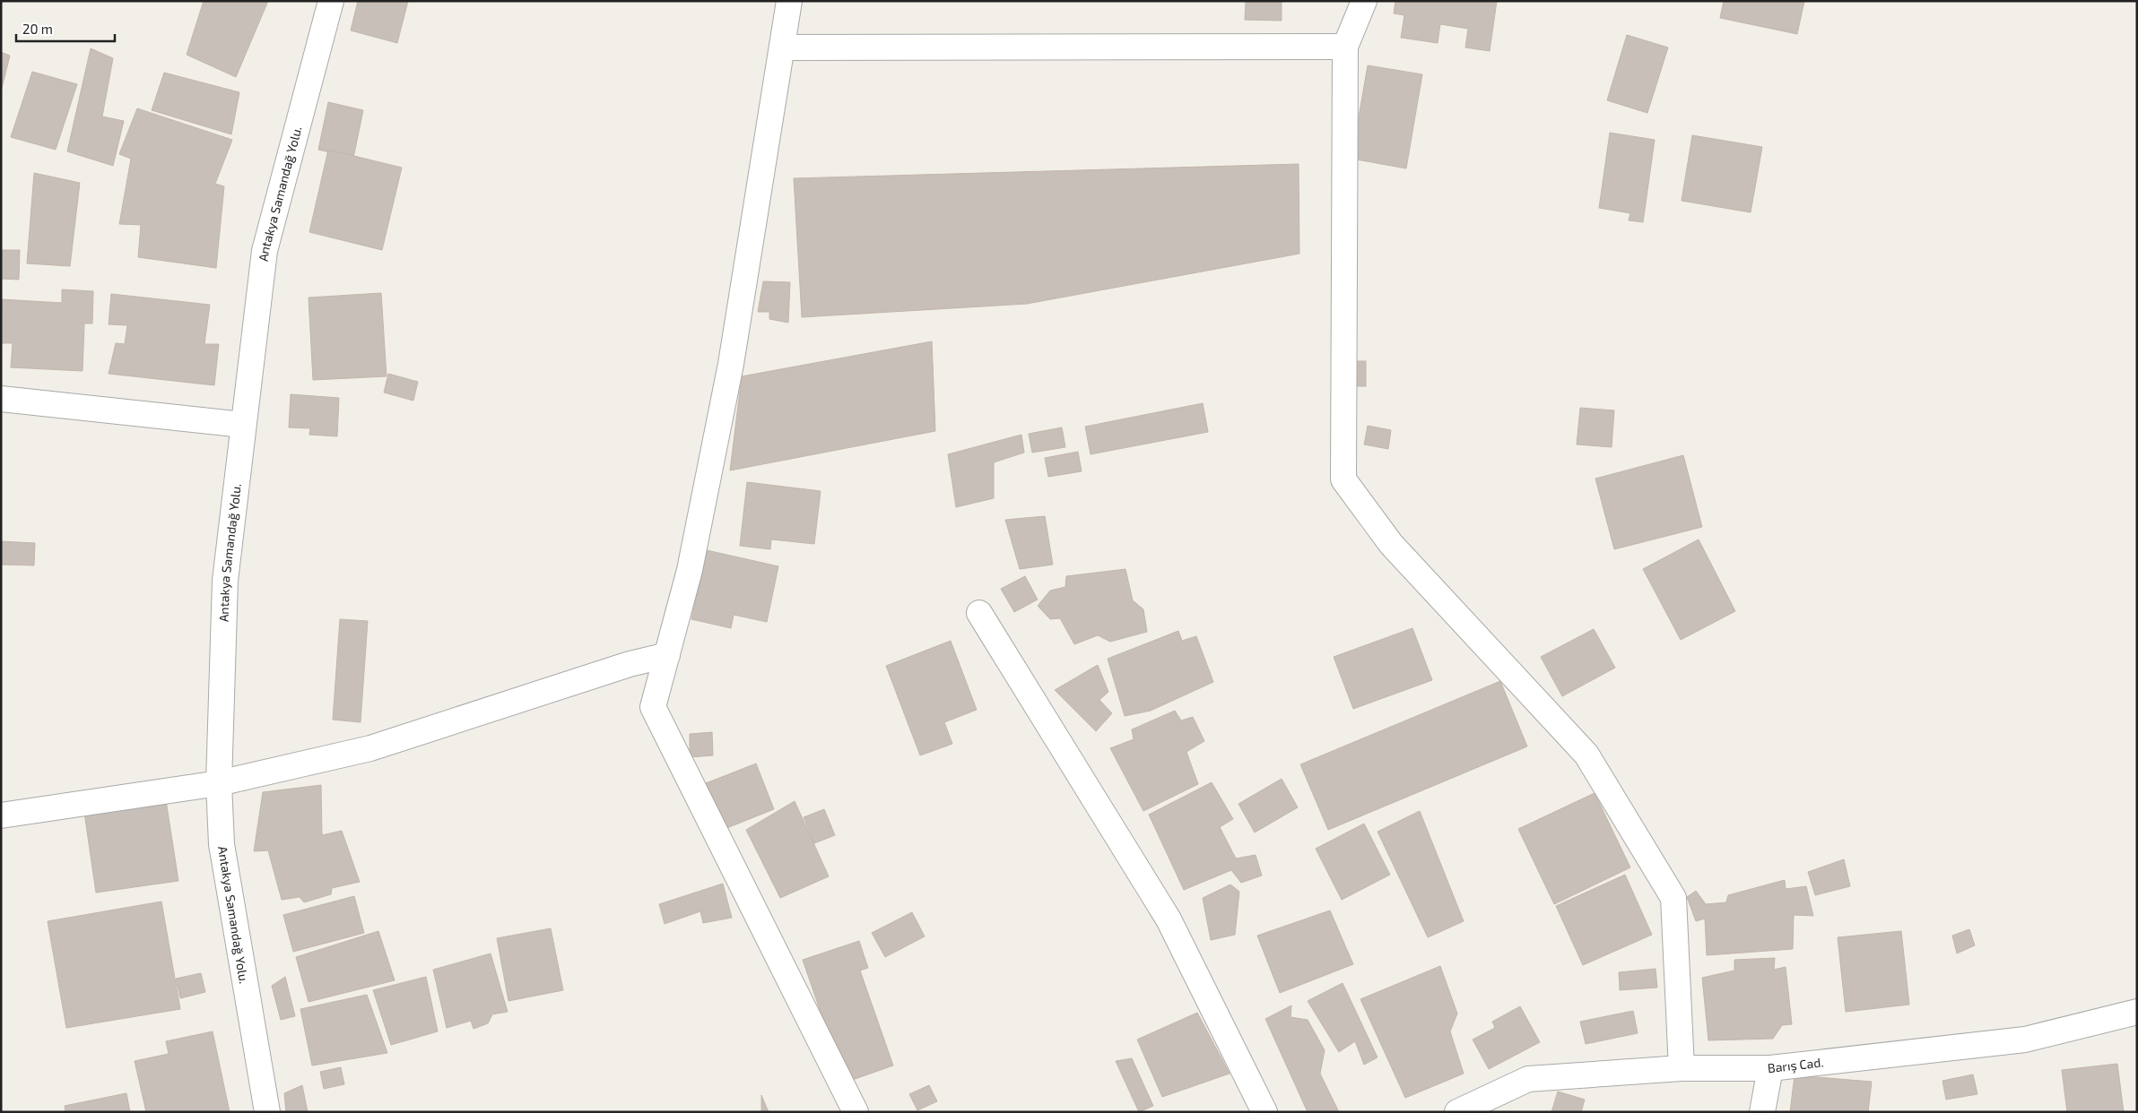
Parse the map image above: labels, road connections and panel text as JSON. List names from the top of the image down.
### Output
{
  "streets": {
    "street": ["Antakya Samandağ Yolu.", "Barış Cad."]
  },
  "scale_bar": "20 m"
}
